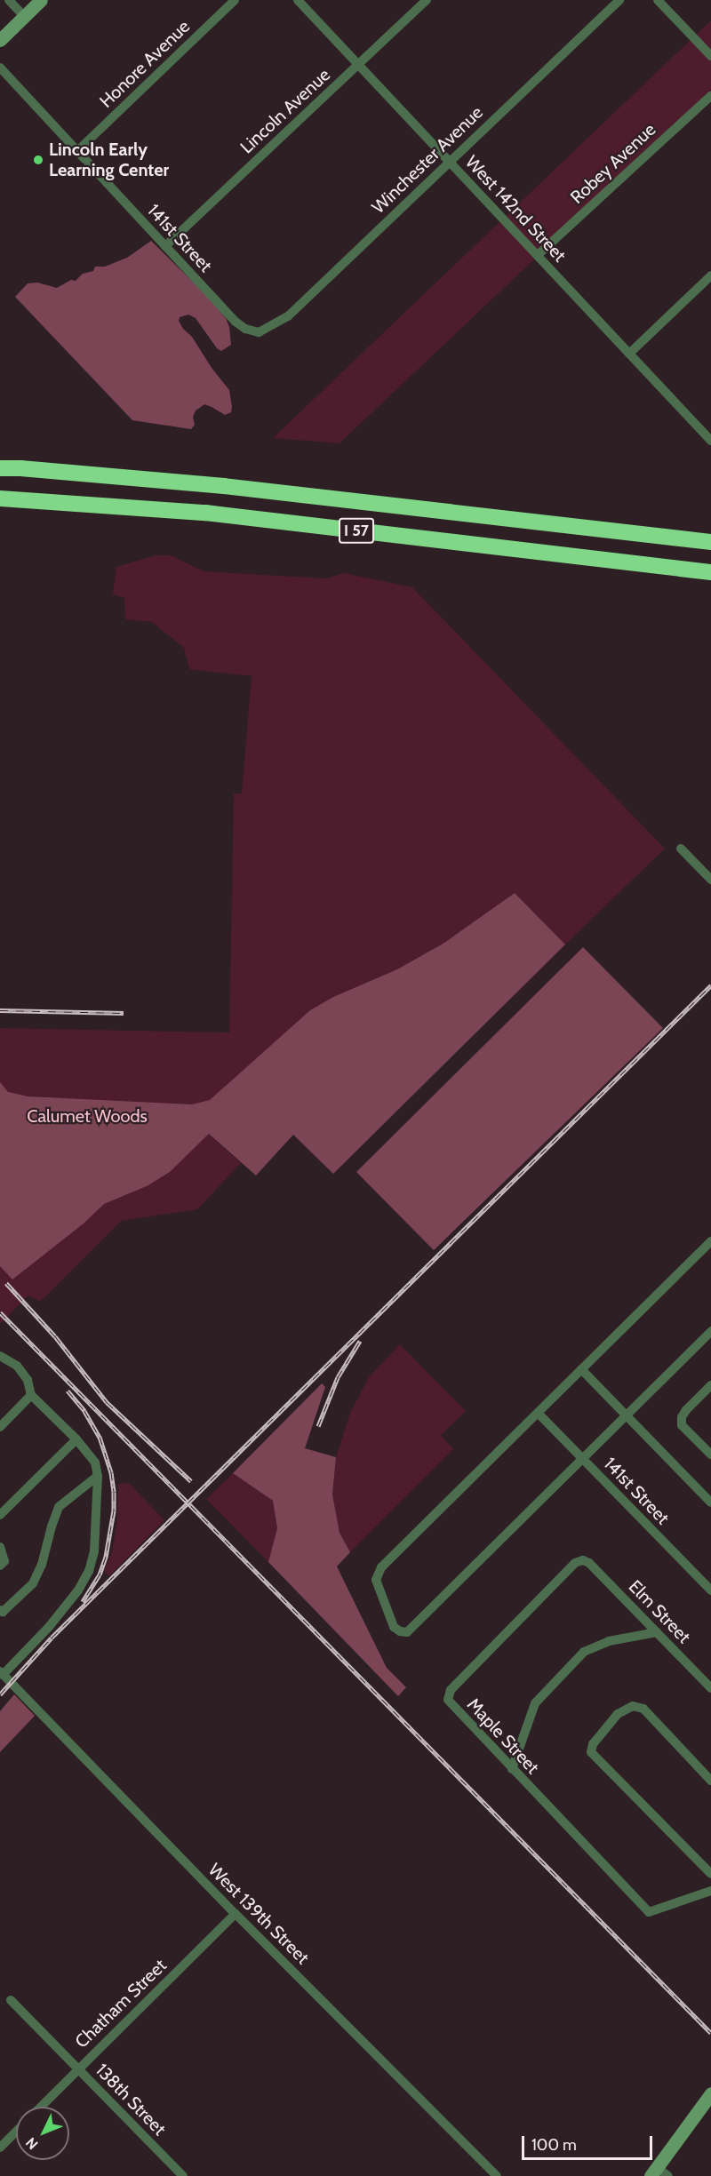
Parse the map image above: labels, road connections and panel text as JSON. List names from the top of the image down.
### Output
{
  "streets": {
    "highway": ["I 57"],
    "street": [
      "Honore Avenue",
      "Lincoln Avenue",
      "Winchester Avenue",
      "Robey Avenue",
      "West 142nd Street",
      "141st Street",
      "Elm Street",
      "Maple Street",
      "West 139th Street",
      "Chatham Street",
      "138th Street"
    ]
  },
  "crossings": [
    ["Honore Avenue", "141st Street"],
    ["Lincoln Avenue", "West 142nd Street"],
    ["Lincoln Avenue", "141st Street"],
    ["Winchester Avenue", "West 142nd Street"],
    ["Winchester Avenue", "141st Street"],
    ["Robey Avenue", "West 142nd Street"],
    ["Elm Street", "Maple Street"],
    ["West 139th Street", "Chatham Street"],
    ["Chatham Street", "138th Street"]
  ],
  "parks": ["Calumet Woods"],
  "places": ["Lincoln Early Learning Center"],
  "scale_bar": "100 m",
  "north": "bottom left"
}
